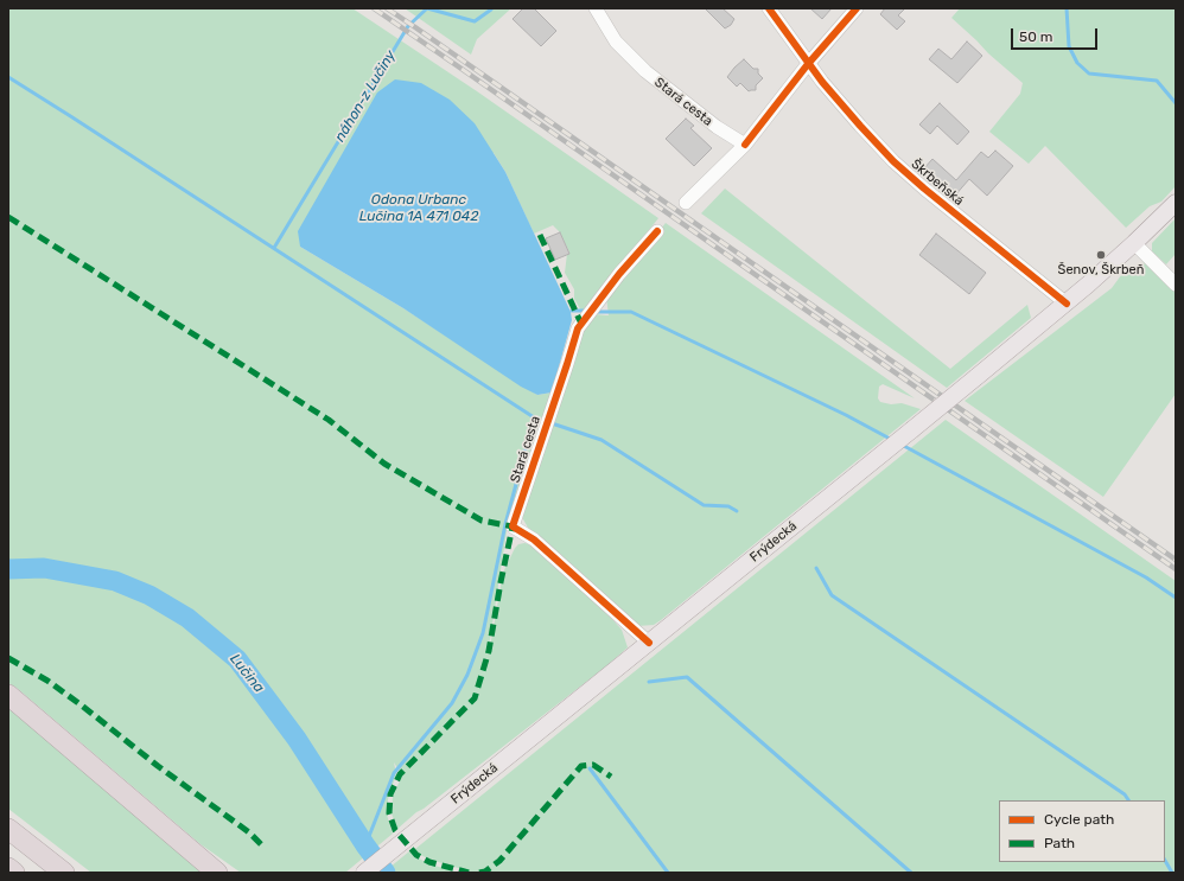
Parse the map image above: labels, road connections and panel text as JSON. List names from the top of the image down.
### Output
{
  "streets": {
    "main road": ["Frýdecká"],
    "street": ["Stará cesta", "Škrbeňská"]
  },
  "crossings": [
    ["Stará cesta", "Frýdecká"],
    ["Škrbeňská", "Frýdecká"]
  ],
  "water": ["náhon-z Lučiny", "Odona Urbanc Lučina 1A 471 042", "Lučina"],
  "places": ["Šenov, Škrbeň"],
  "legend": ["Cycle path", "Path"],
  "scale_bar": "50 m"
}
